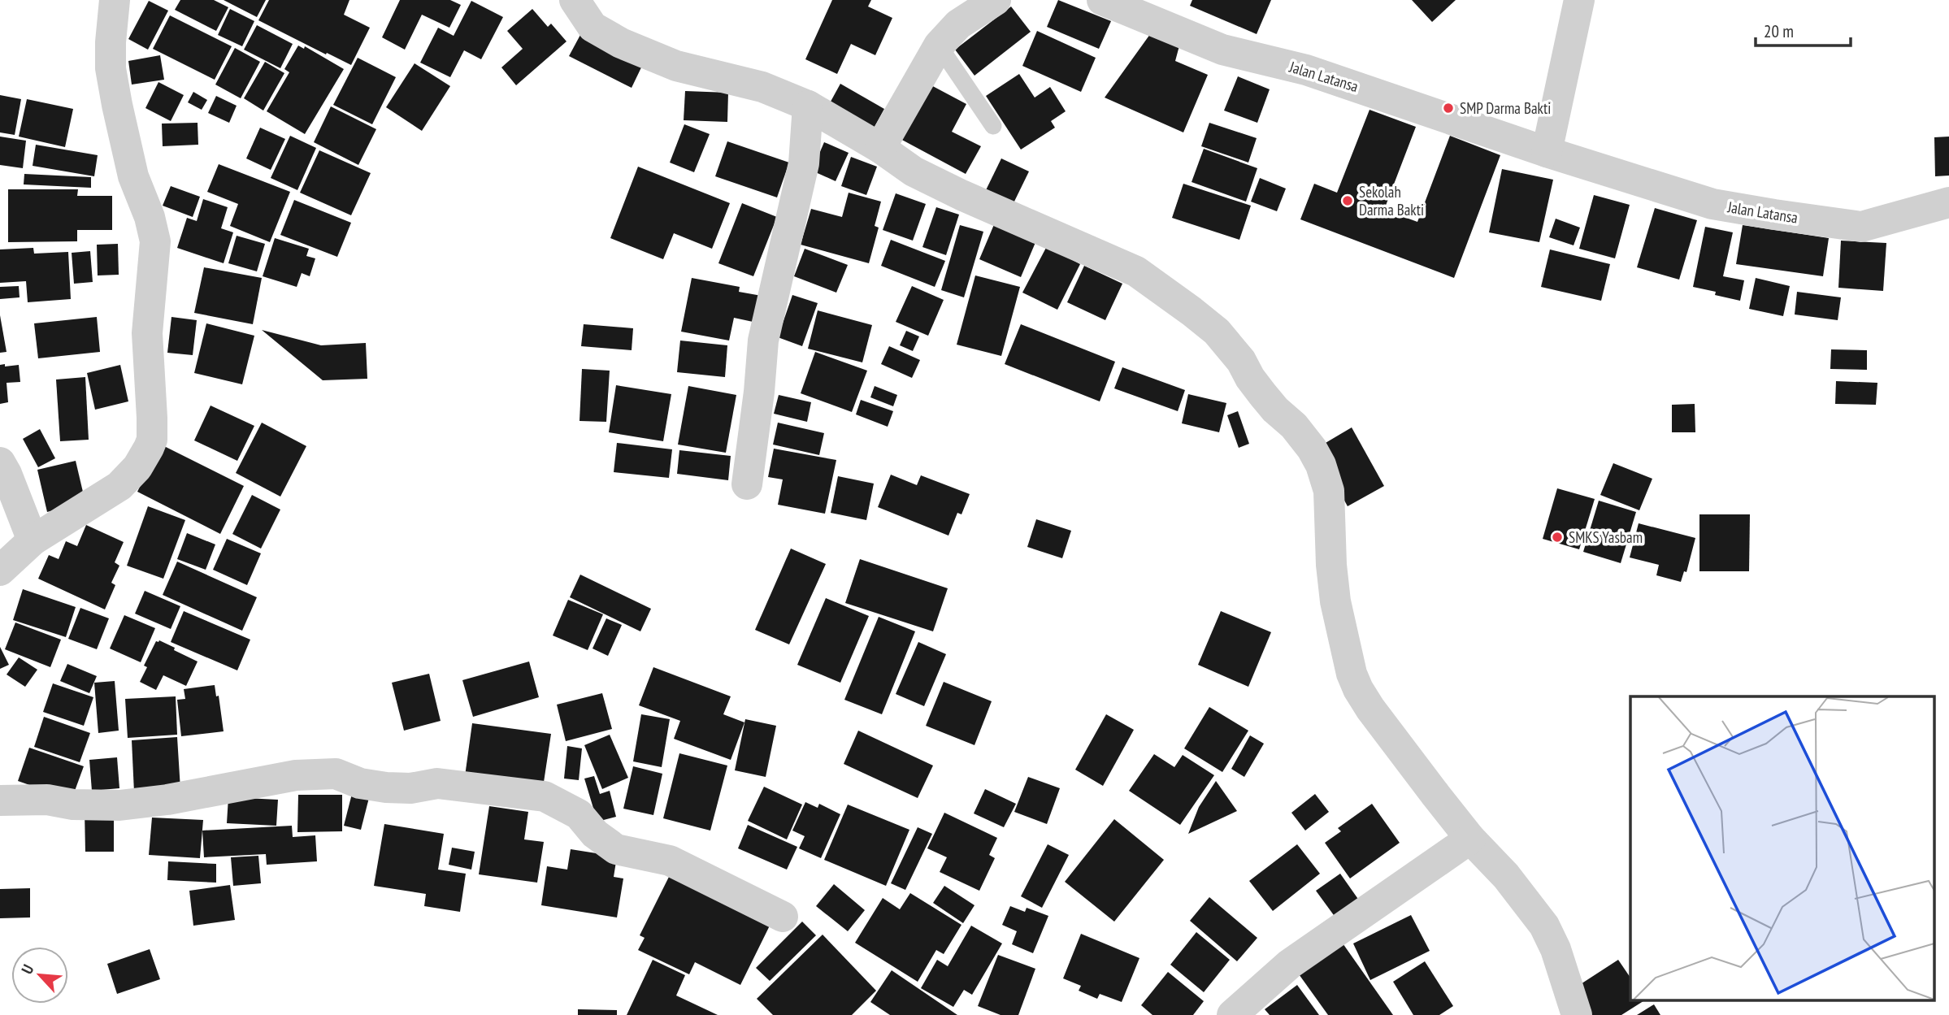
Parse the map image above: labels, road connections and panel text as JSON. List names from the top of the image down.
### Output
{
  "streets": {
    "street": ["Jalan Latansa"]
  },
  "places": ["SMP Darma Bakti", "Sekolah Darma Bakti", "SMKS Yasbam"],
  "scale_bar": "20 m",
  "north": "top left"
}
